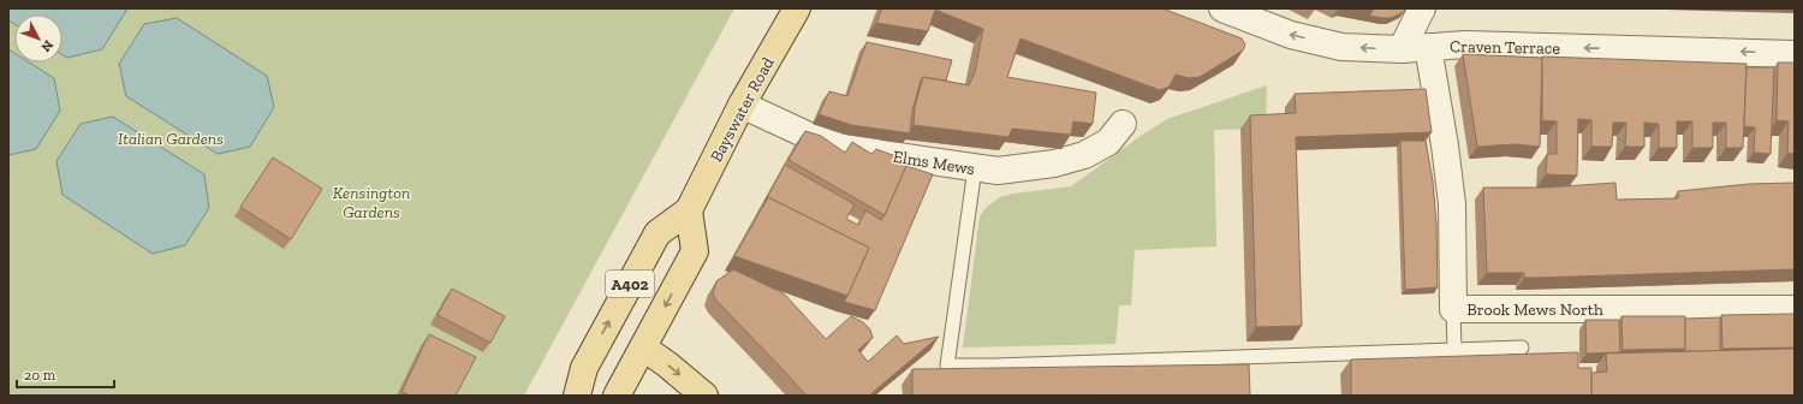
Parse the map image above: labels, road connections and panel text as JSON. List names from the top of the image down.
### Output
{
  "streets": {
    "main road": ["Bayswater Road", "A402"],
    "street": ["Craven Terrace", "Elms Mews", "Brook Mews North"]
  },
  "crossings": [
    ["Craven Terrace", "Brook Mews North"],
    ["Bayswater Road", "Elms Mews"],
    ["Bayswater Road", "A402"]
  ],
  "one_way": ["Craven Terrace"],
  "parks": ["Italian Gardens", "Kensington Gardens"],
  "scale_bar": "20 m",
  "north": "bottom right"
}
